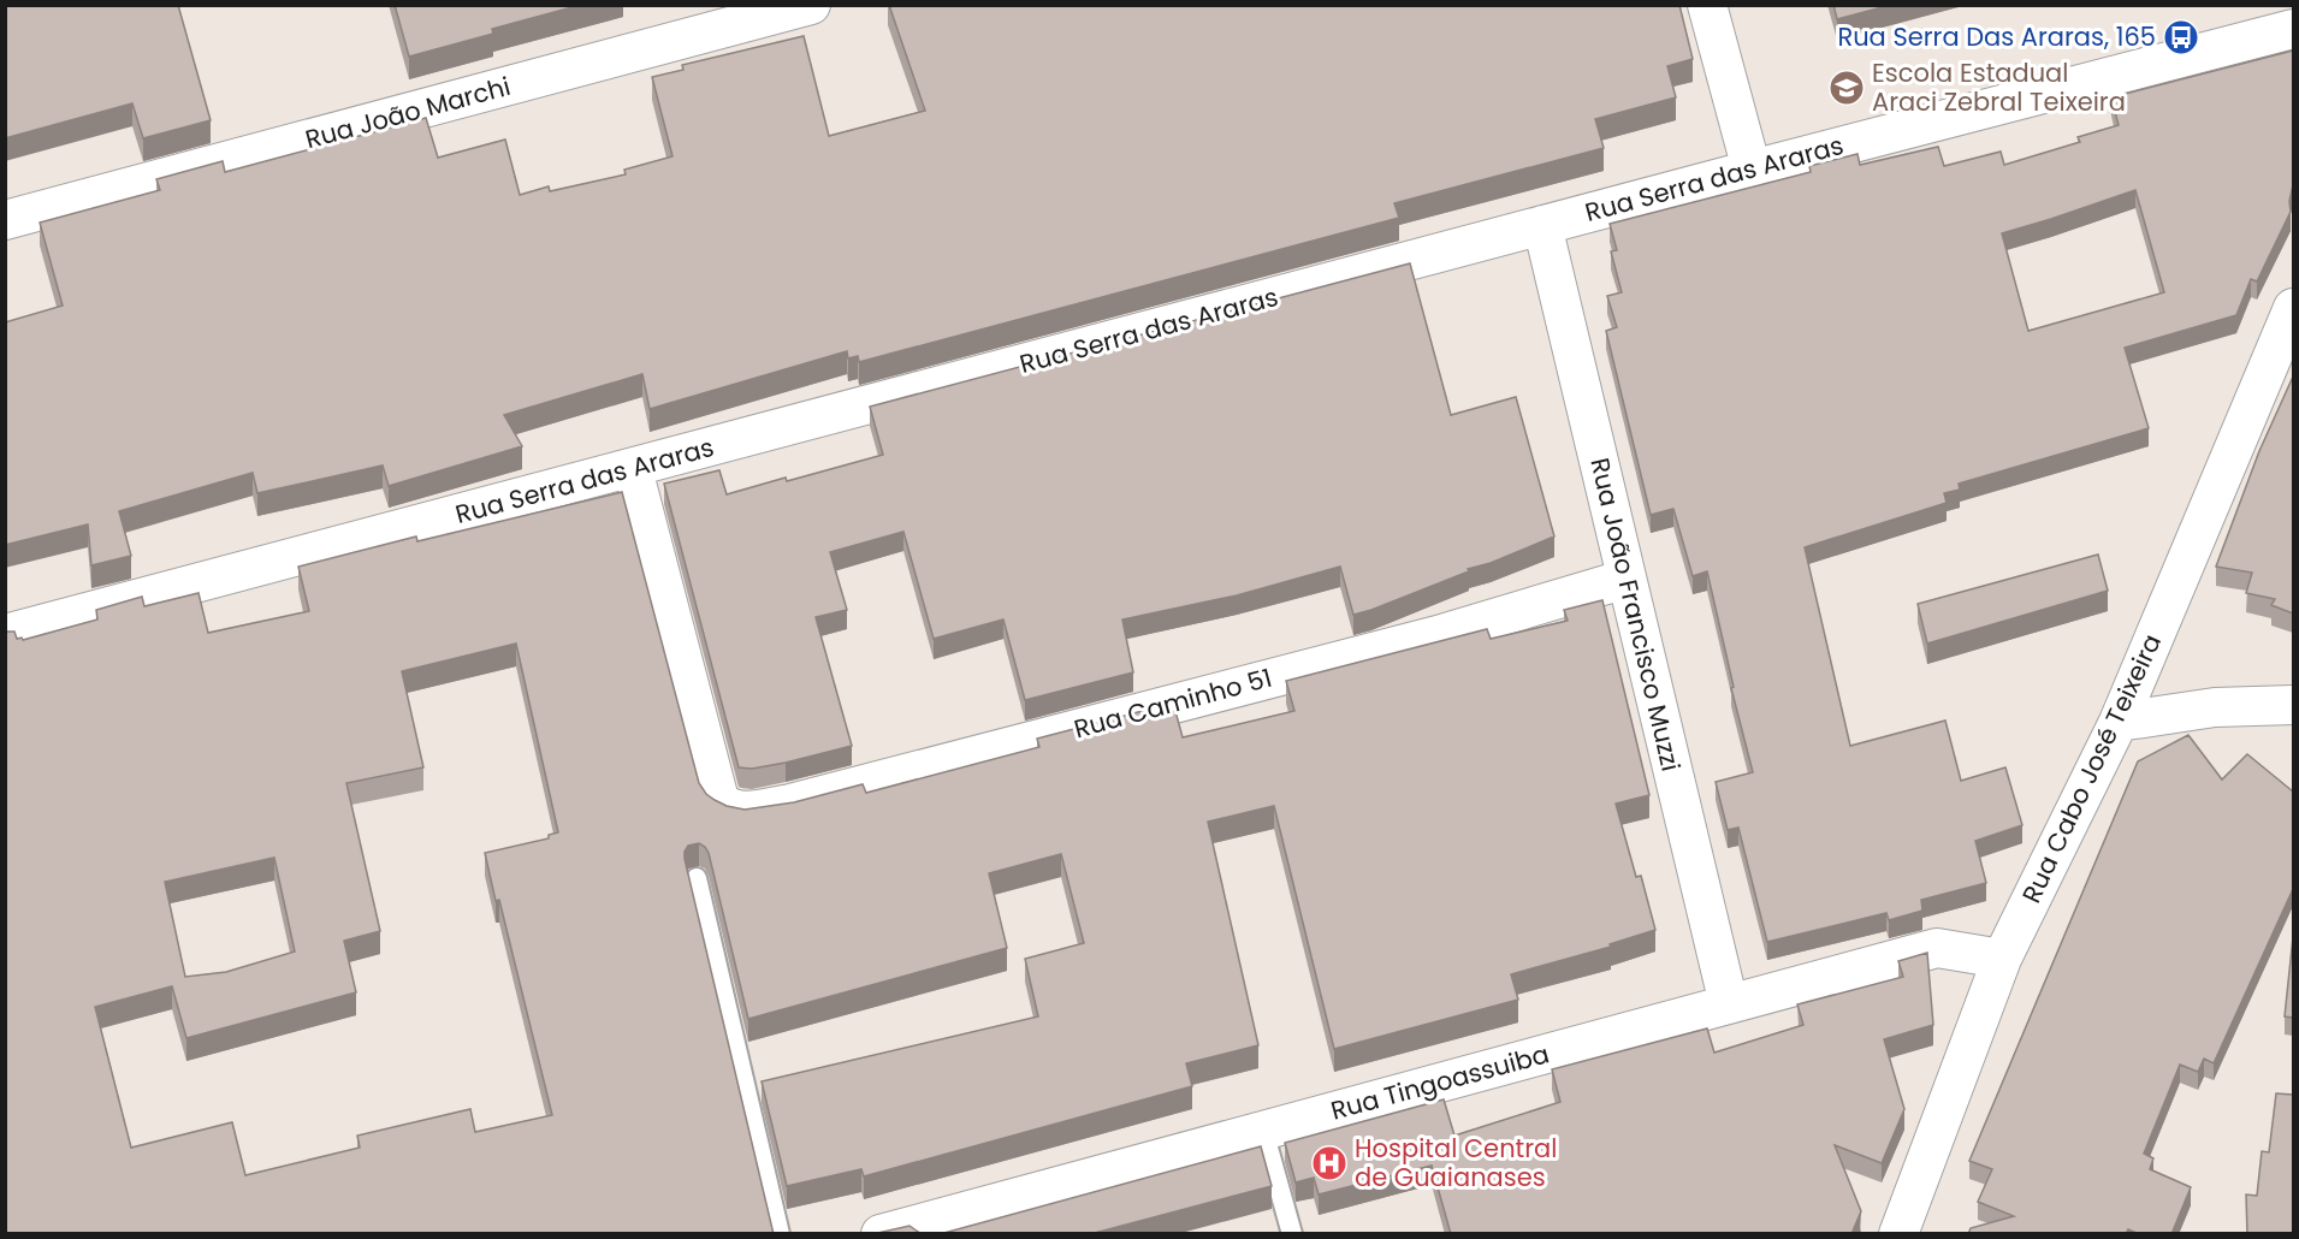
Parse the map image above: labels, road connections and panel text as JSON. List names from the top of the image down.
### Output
{
  "streets": {
    "street": [
      "Rua João Marchi",
      "Rua Serra das Araras",
      "Rua João Francisco Muzzi",
      "Rua Caminho 51",
      "Rua Cabo José Teixeira",
      "Rua Tingoassuiba"
    ]
  },
  "crossings": [
    ["Rua Serra das Araras", "Rua João Francisco Muzzi"],
    ["Rua Serra das Araras", "Rua Caminho 51"],
    ["Rua João Francisco Muzzi", "Rua Caminho 51"],
    ["Rua João Francisco Muzzi", "Rua Tingoassuiba"],
    ["Rua Cabo José Teixeira", "Rua Tingoassuiba"]
  ],
  "places": {
    "bus stop": ["Rua Serra Das Araras, 165"],
    "school or university": ["Escola Estadual Araci Zebral Teixeira"],
    "hospital": ["Hospital Central de Guaianases"]
  }
}
